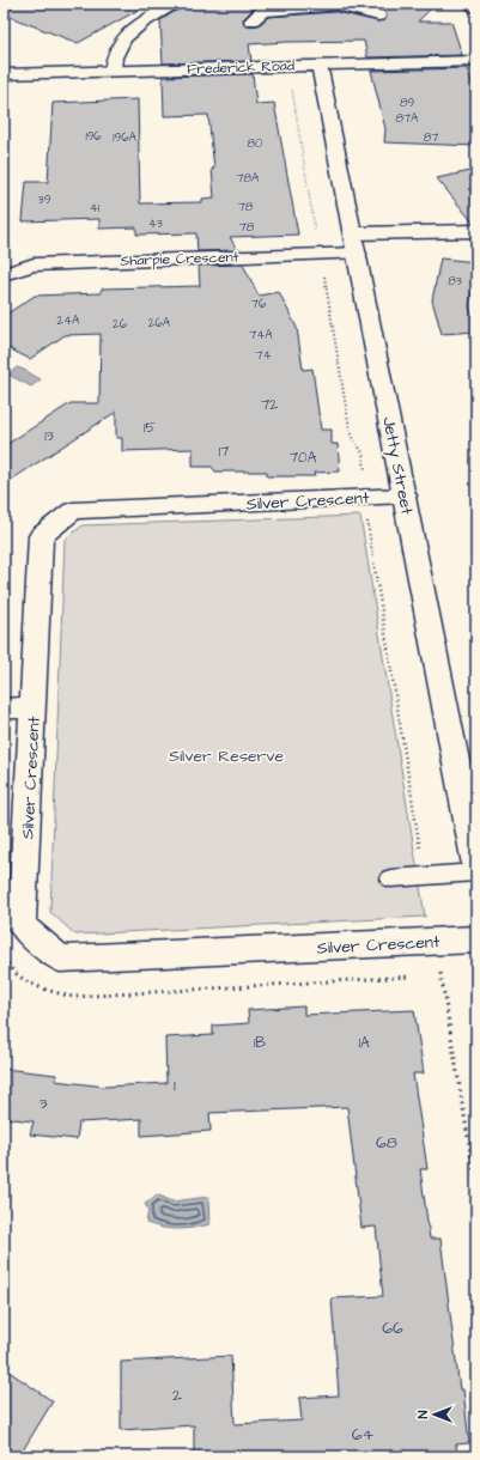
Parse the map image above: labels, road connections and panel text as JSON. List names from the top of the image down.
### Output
{
  "streets": {
    "street": [
      "Frederick Road",
      "Sharpie Crescent",
      "Jetty Street",
      "Silver Crescent"
    ]
  },
  "crossings": [
    ["Frederick Road", "Jetty Street"],
    ["Sharpie Crescent", "Jetty Street"],
    ["Jetty Street", "Silver Crescent"]
  ],
  "parks": ["Silver Reserve"],
  "house_numbers": [
    "89",
    "87A",
    "196",
    "196A",
    "87",
    "80",
    "78A",
    "39",
    "78",
    "41",
    "43",
    "78",
    "83",
    "76",
    "24A",
    "26A",
    "26",
    "74A",
    "74",
    "72",
    "15",
    "13",
    "17",
    "70A",
    "1B",
    "1A",
    "1",
    "3",
    "68",
    "66",
    "2",
    "64"
  ],
  "north": "left"
}
